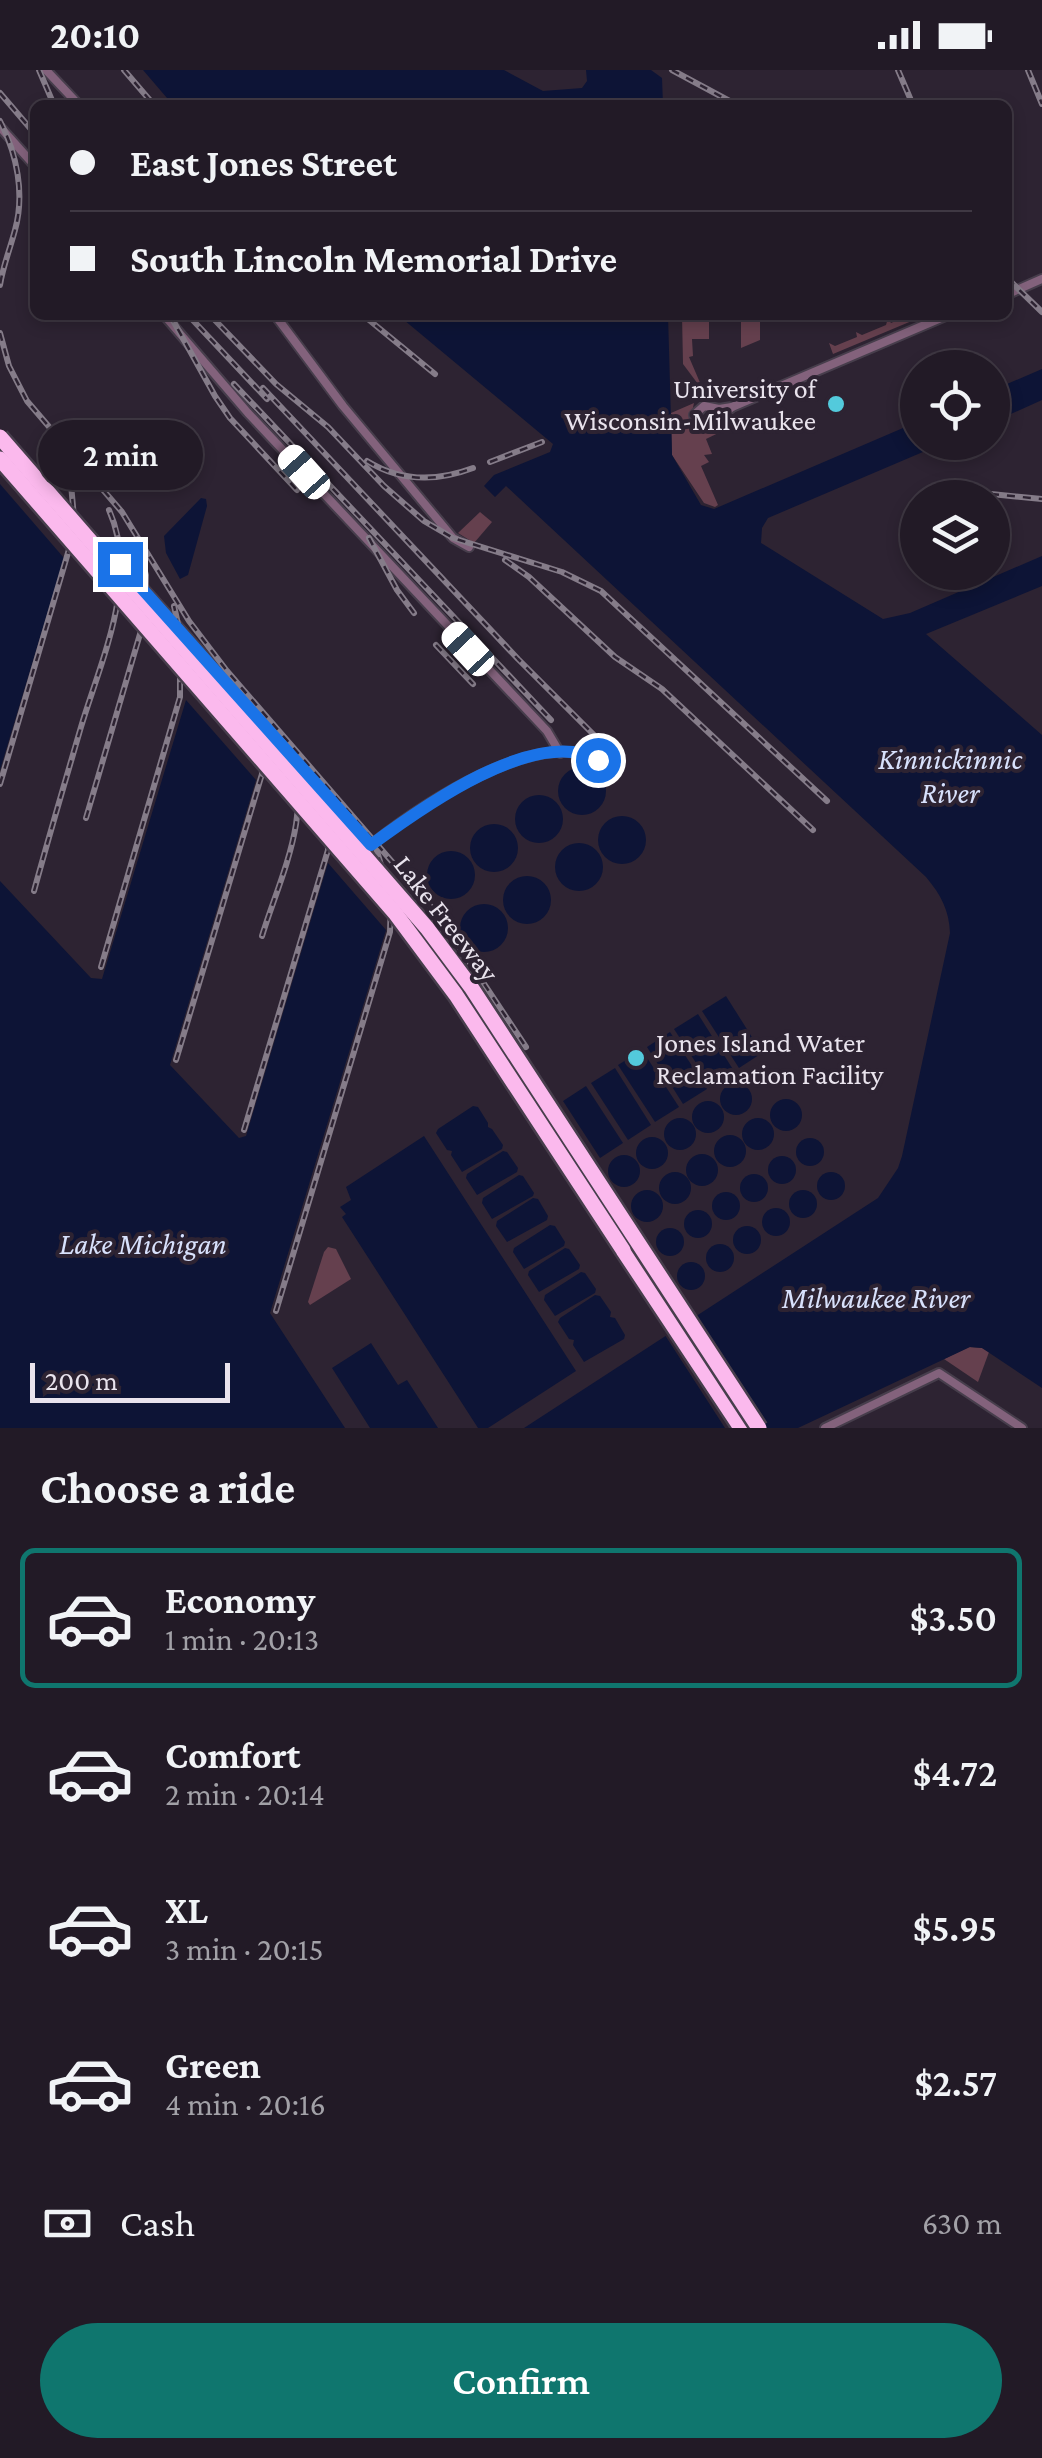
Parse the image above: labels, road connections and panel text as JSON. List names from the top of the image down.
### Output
{
  "streets": {
    "highway": ["Lake Freeway"]
  },
  "water": ["Kinnickinnic River", "Lake Michigan", "Milwaukee River"],
  "places": ["University of Wisconsin-Milwaukee", "Jones Island Water Reclamation Facility"],
  "scale_bar": "200 m",
  "page": {
    "status": "20:10",
    "banner": ["East Jones Street", "South Lincoln Memorial Drive"],
    "bubble": "2 min",
    "scale": "200 m",
    "heading": "Choose a ride",
    "list": [
      {
        "name": "Economy",
        "note": "1 min · 20:13",
        "value": "$3.50"
      },
      {
        "name": "Comfort",
        "note": "2 min · 20:14",
        "value": "$4.72"
      },
      {
        "name": "XL",
        "note": "3 min · 20:15",
        "value": "$5.95"
      },
      {
        "name": "Green",
        "note": "4 min · 20:16",
        "value": "$2.57"
      }
    ],
    "pay": ["Cash", "630 m"],
    "buttons": "Confirm"
  }
}
